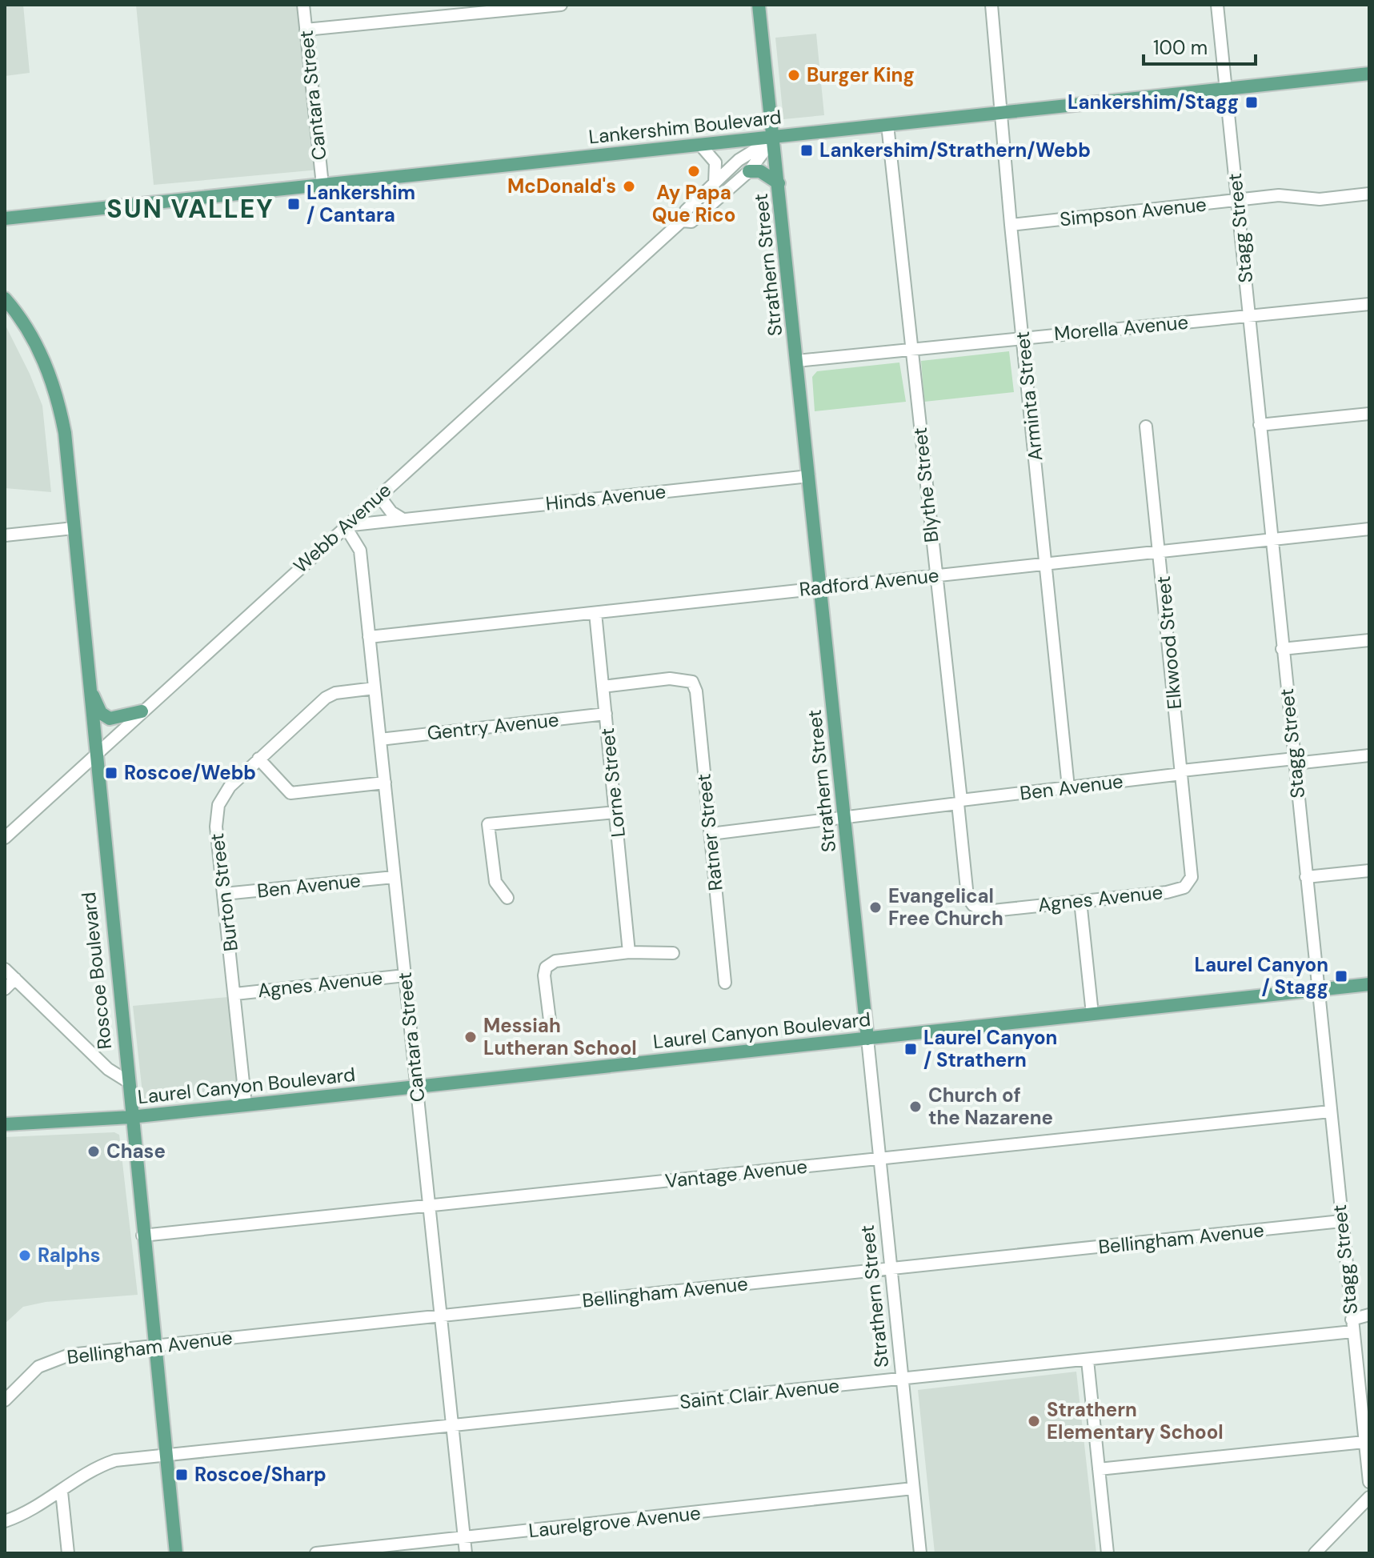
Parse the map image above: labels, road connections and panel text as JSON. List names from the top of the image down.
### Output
{
  "streets": {
    "main road": [
      "Lankershim Boulevard",
      "Strathern Street",
      "Roscoe Boulevard",
      "Laurel Canyon Boulevard"
    ],
    "street": [
      "Cantara Street",
      "Simpson Avenue",
      "Stagg Street",
      "Morella Avenue",
      "Arminta Street",
      "Blythe Street",
      "Hinds Avenue",
      "Webb Avenue",
      "Radford Avenue",
      "Elkwood Street",
      "Gentry Avenue",
      "Lorne Street",
      "Ben Avenue",
      "Ratner Street",
      "Burton Street",
      "Agnes Avenue",
      "Vantage Avenue",
      "Bellingham Avenue",
      "Saint Clair Avenue",
      "Laurelgrove Avenue"
    ]
  },
  "crossings": [
    ["Cantara Street", "Lankershim Boulevard"],
    ["Cantara Street", "Hinds Avenue"],
    ["Cantara Street", "Webb Avenue"],
    ["Cantara Street", "Radford Avenue"],
    ["Cantara Street", "Gentry Avenue"],
    ["Cantara Street", "Ben Avenue"],
    ["Cantara Street", "Burton Street"],
    ["Cantara Street", "Agnes Avenue"],
    ["Cantara Street", "Laurel Canyon Boulevard"],
    ["Cantara Street", "Vantage Avenue"],
    ["Cantara Street", "Bellingham Avenue"],
    ["Cantara Street", "Saint Clair Avenue"],
    ["Cantara Street", "Laurelgrove Avenue"],
    ["Lankershim Boulevard", "Stagg Street"],
    ["Lankershim Boulevard", "Strathern Street"],
    ["Lankershim Boulevard", "Arminta Street"],
    ["Lankershim Boulevard", "Blythe Street"],
    ["Lankershim Boulevard", "Webb Avenue"],
    ["Simpson Avenue", "Stagg Street"],
    ["Simpson Avenue", "Arminta Street"],
    ["Stagg Street", "Morella Avenue"],
    ["Stagg Street", "Radford Avenue"],
    ["Stagg Street", "Ben Avenue"],
    ["Stagg Street", "Laurel Canyon Boulevard"],
    ["Stagg Street", "Vantage Avenue"],
    ["Stagg Street", "Bellingham Avenue"],
    ["Stagg Street", "Saint Clair Avenue"],
    ["Strathern Street", "Morella Avenue"],
    ["Strathern Street", "Hinds Avenue"],
    ["Strathern Street", "Webb Avenue"],
    ["Strathern Street", "Radford Avenue"],
    ["Strathern Street", "Ben Avenue"],
    ["Strathern Street", "Laurel Canyon Boulevard"],
    ["Strathern Street", "Vantage Avenue"],
    ["Strathern Street", "Bellingham Avenue"],
    ["Strathern Street", "Saint Clair Avenue"],
    ["Strathern Street", "Laurelgrove Avenue"],
    ["Morella Avenue", "Arminta Street"],
    ["Morella Avenue", "Blythe Street"],
    ["Arminta Street", "Radford Avenue"],
    ["Arminta Street", "Ben Avenue"],
    ["Blythe Street", "Radford Avenue"],
    ["Blythe Street", "Ben Avenue"],
    ["Blythe Street", "Agnes Avenue"],
    ["Hinds Avenue", "Webb Avenue"],
    ["Webb Avenue", "Roscoe Boulevard"],
    ["Radford Avenue", "Elkwood Street"],
    ["Radford Avenue", "Lorne Street"],
    ["Elkwood Street", "Ben Avenue"],
    ["Elkwood Street", "Agnes Avenue"],
    ["Gentry Avenue", "Lorne Street"],
    ["Lorne Street", "Ratner Street"],
    ["Ben Avenue", "Ratner Street"],
    ["Ben Avenue", "Burton Street"],
    ["Burton Street", "Agnes Avenue"],
    ["Burton Street", "Laurel Canyon Boulevard"],
    ["Roscoe Boulevard", "Laurel Canyon Boulevard"],
    ["Roscoe Boulevard", "Vantage Avenue"],
    ["Roscoe Boulevard", "Bellingham Avenue"],
    ["Roscoe Boulevard", "Saint Clair Avenue"]
  ],
  "districts": ["SUN VALLEY"],
  "places": {
    "other": [
      "Burger King",
      "Ay Papa Que Rico",
      "McDonald's",
      "Evangelical Free Church",
      "Messiah Lutheran School",
      "Church of the Nazarene",
      "Chase",
      "Ralphs",
      "Strathern Elementary School"
    ],
    "transit": [
      "Lankershim/Stagg",
      "Lankershim/Strathern/Webb",
      "Lankershim / Cantara",
      "Roscoe/Webb",
      "Laurel Canyon / Stagg",
      "Laurel Canyon / Strathern",
      "Roscoe/Sharp"
    ]
  },
  "scale_bar": "100 m"
}
